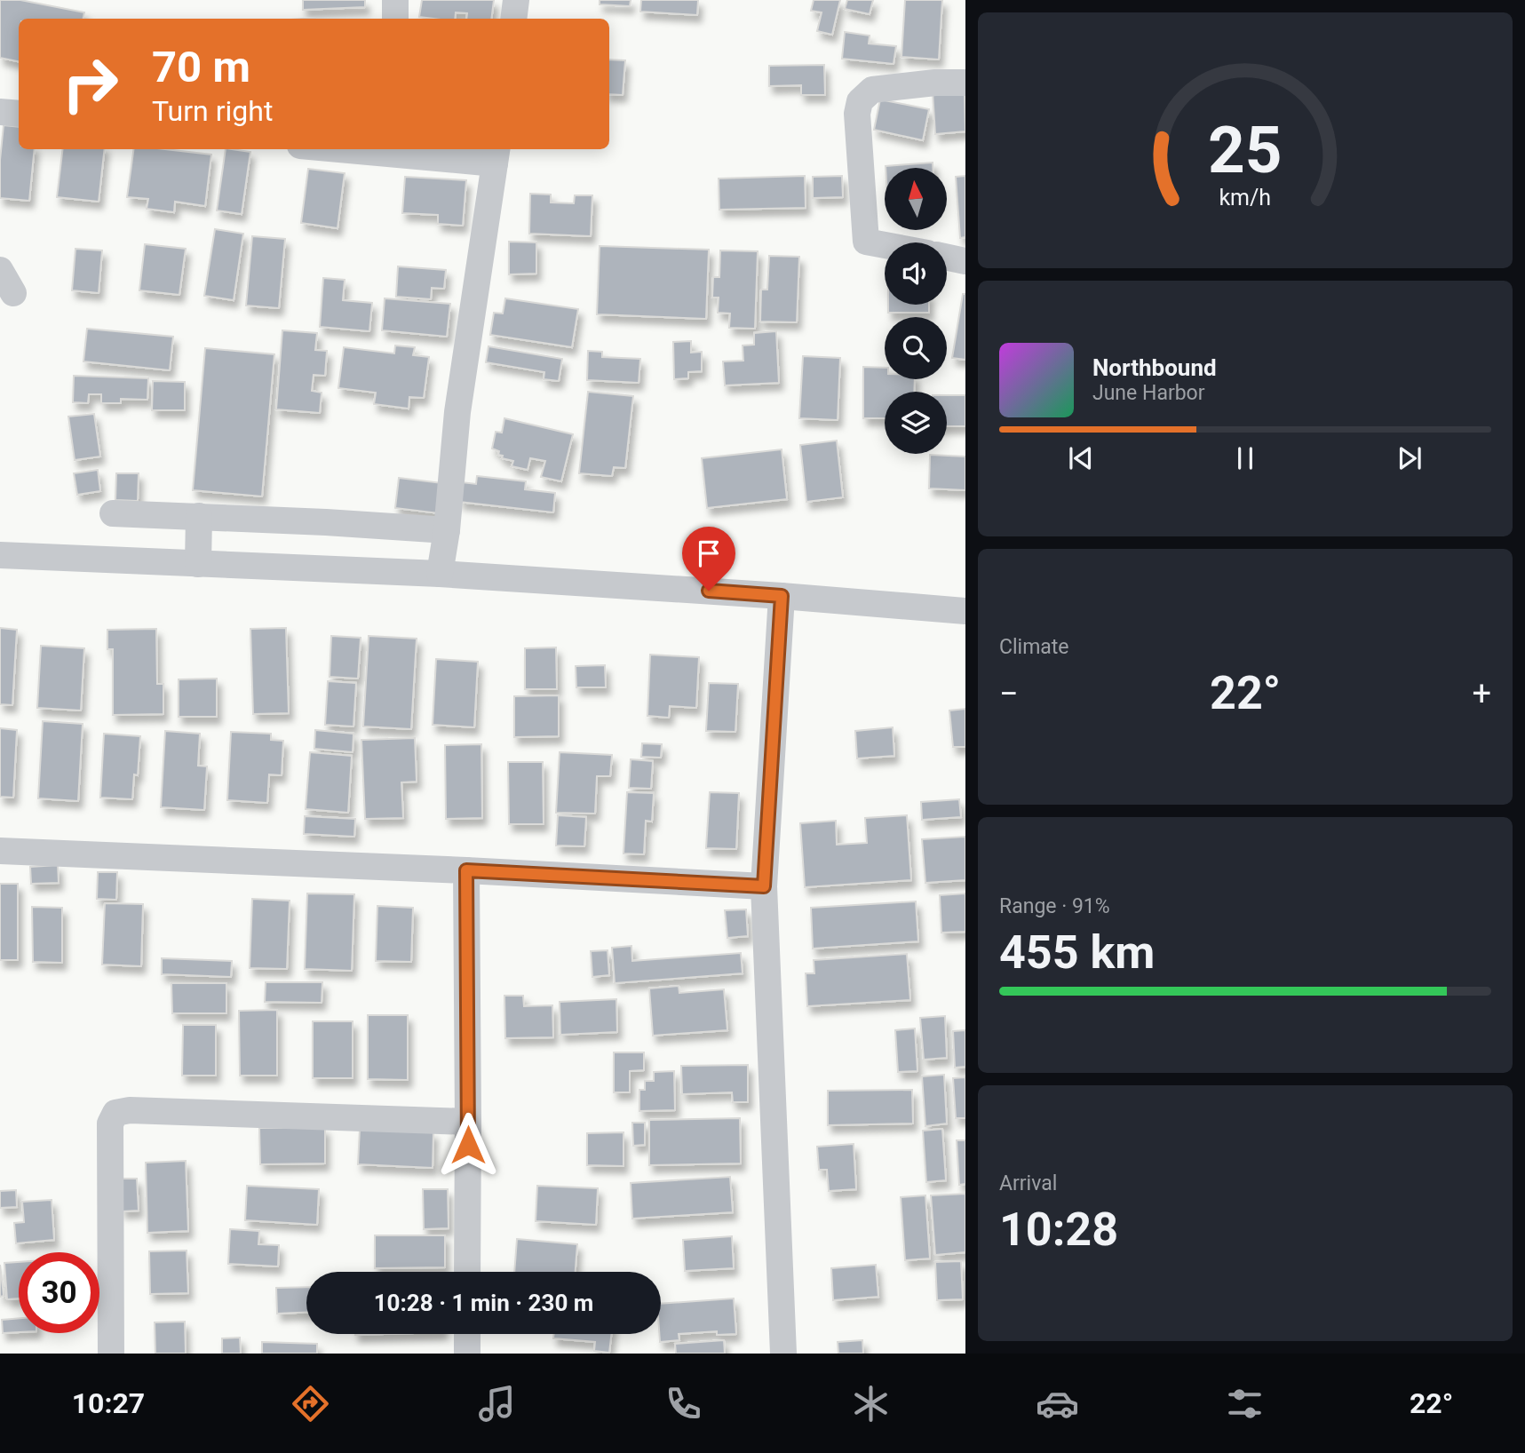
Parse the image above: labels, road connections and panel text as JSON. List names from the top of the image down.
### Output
{
  "north": "top",
  "page": {
    "turn": ["70 m", "Turn right"],
    "song": ["Northbound", "June Harbor"],
    "tile": [
      "Climate",
      ["Range · 91%", "455 km"],
      ["Arrival", "10:28"]
    ],
    "heat": ["−", "22°", "+"],
    "limit": "30",
    "trip": "10:28 · 1 min · 230 m",
    "tabs": ["10:27", "22°"],
    "gauge": ["25", "km/h"]
  }
}
